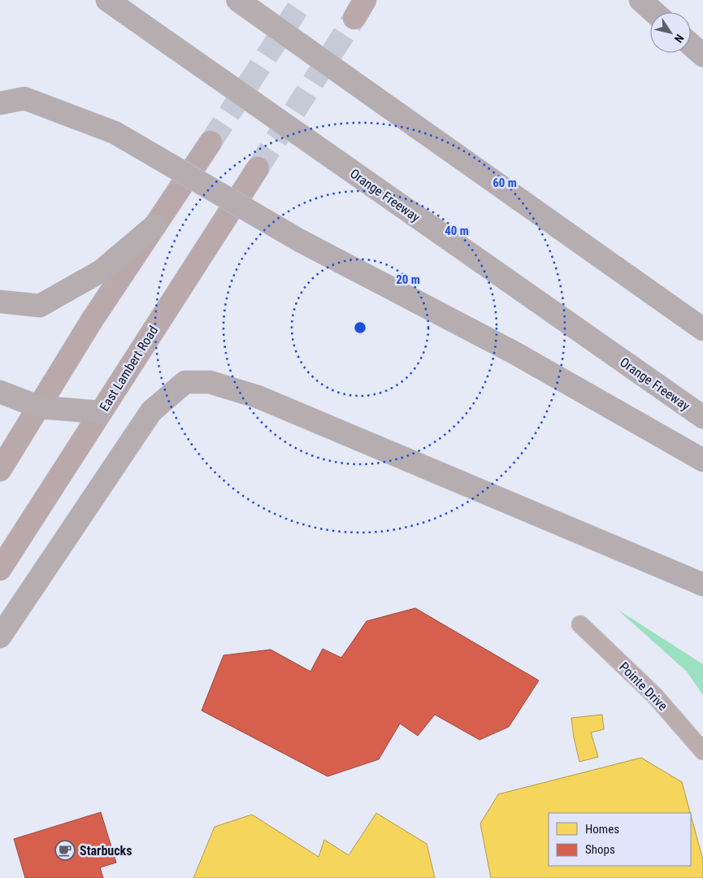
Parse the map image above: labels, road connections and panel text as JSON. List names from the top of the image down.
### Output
{
  "streets": {
    "highway": ["Orange Freeway"],
    "main road": ["East Lambert Road"],
    "street": ["Pointe Drive"]
  },
  "places": {
    "cafe": ["Starbucks"]
  },
  "legend": ["Homes", "Shops"],
  "north": "bottom right",
  "rings": ["60 m", "40 m", "20 m"]
}
